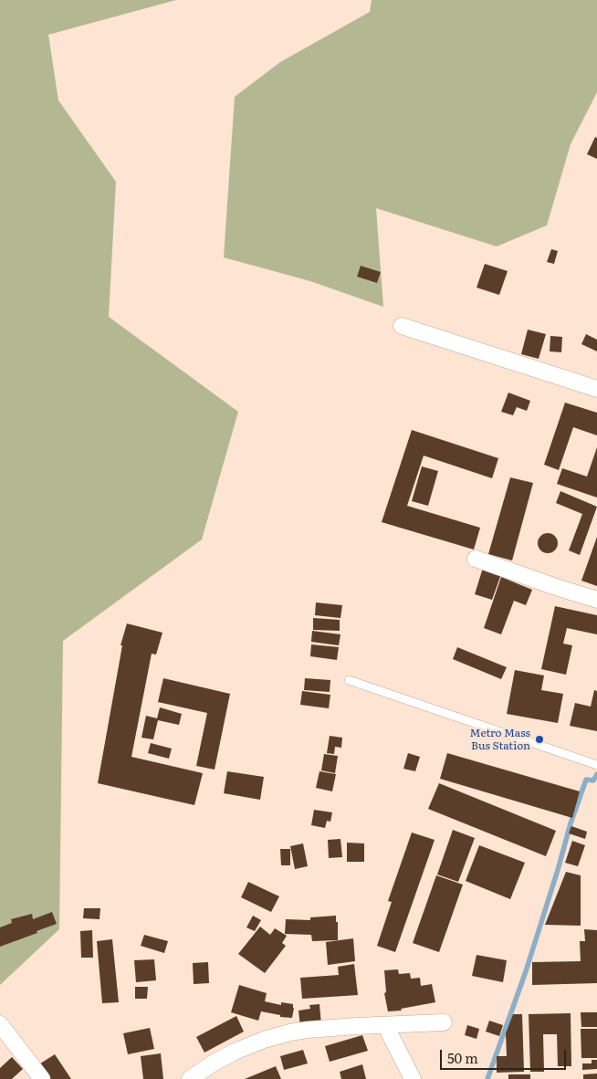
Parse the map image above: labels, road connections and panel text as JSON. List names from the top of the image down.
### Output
{
  "places": ["Metro Mass Bus Station"],
  "scale_bar": "50 m"
}
